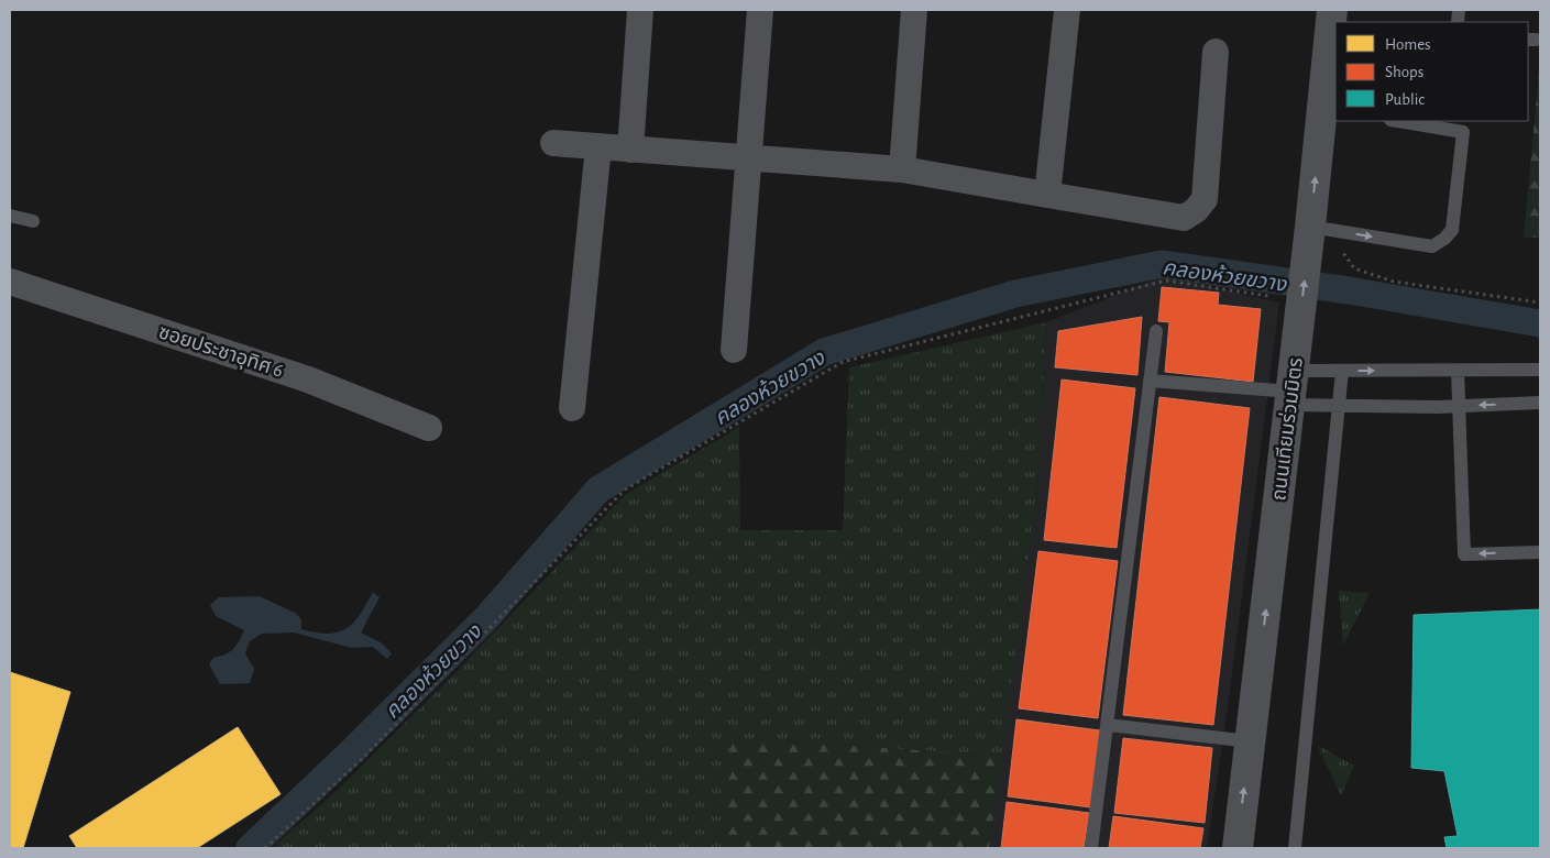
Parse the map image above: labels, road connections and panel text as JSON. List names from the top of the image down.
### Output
{
  "streets": {
    "street": ["ซอยประชาอุทิศ 6", "ถนนเทียมร่วมมิตร"]
  },
  "one_way": ["ถนนเทียมร่วมมิตร"],
  "water": ["คลองห้วยขวาง"],
  "legend": ["Homes", "Shops", "Public"]
}
